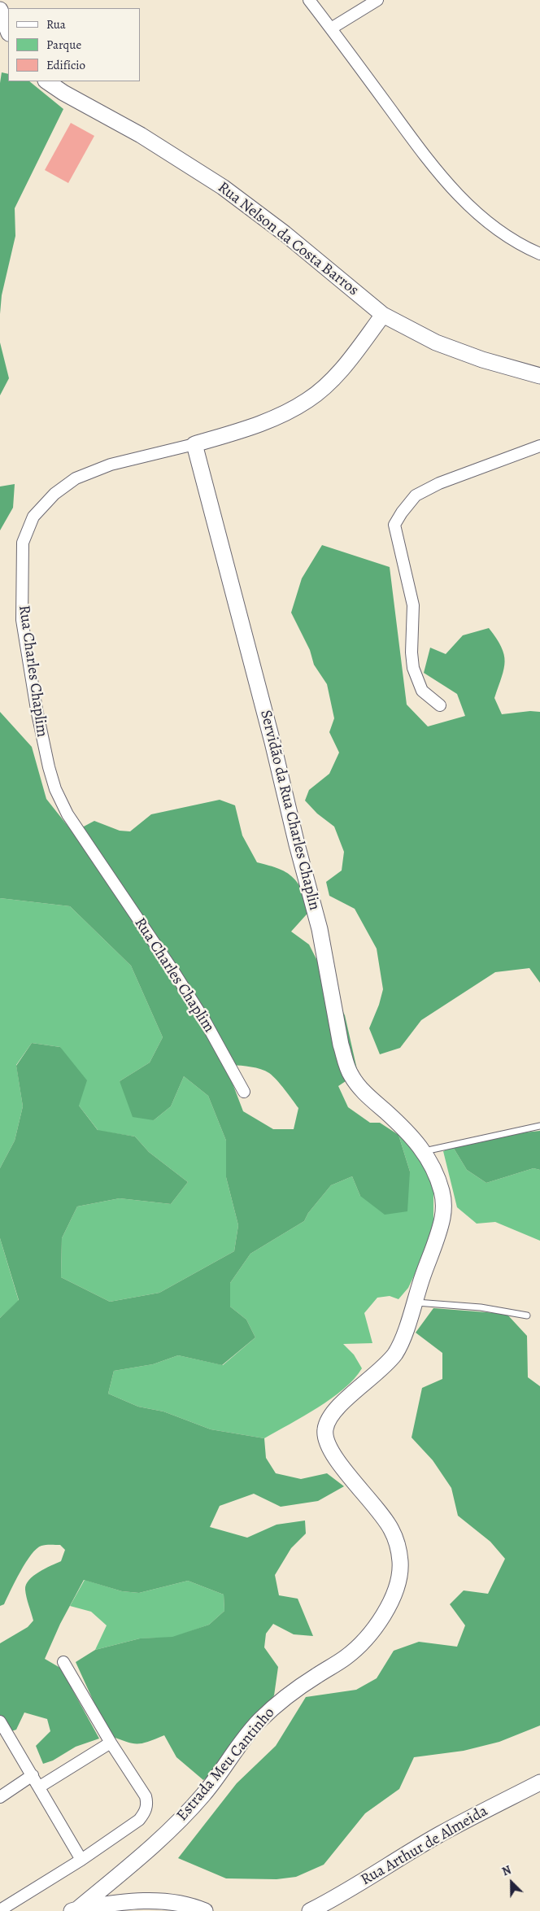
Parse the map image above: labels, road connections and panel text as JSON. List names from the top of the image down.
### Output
{
  "streets": {
    "street": [
      "Rua Nelson da Costa Barros",
      "Rua Charles Chaplim",
      "Servidão da Rua Charles Chaplin",
      "Estrada Meu Cantinho",
      "Rua Arthur de Almeida"
    ]
  },
  "crossings": [
    ["Rua Nelson da Costa Barros", "Rua Charles Chaplim"],
    ["Rua Charles Chaplim", "Servidão da Rua Charles Chaplin"],
    ["Servidão da Rua Charles Chaplin", "Estrada Meu Cantinho"]
  ],
  "legend": ["Rua", "Parque", "Edifício"],
  "north": "top left"
}
